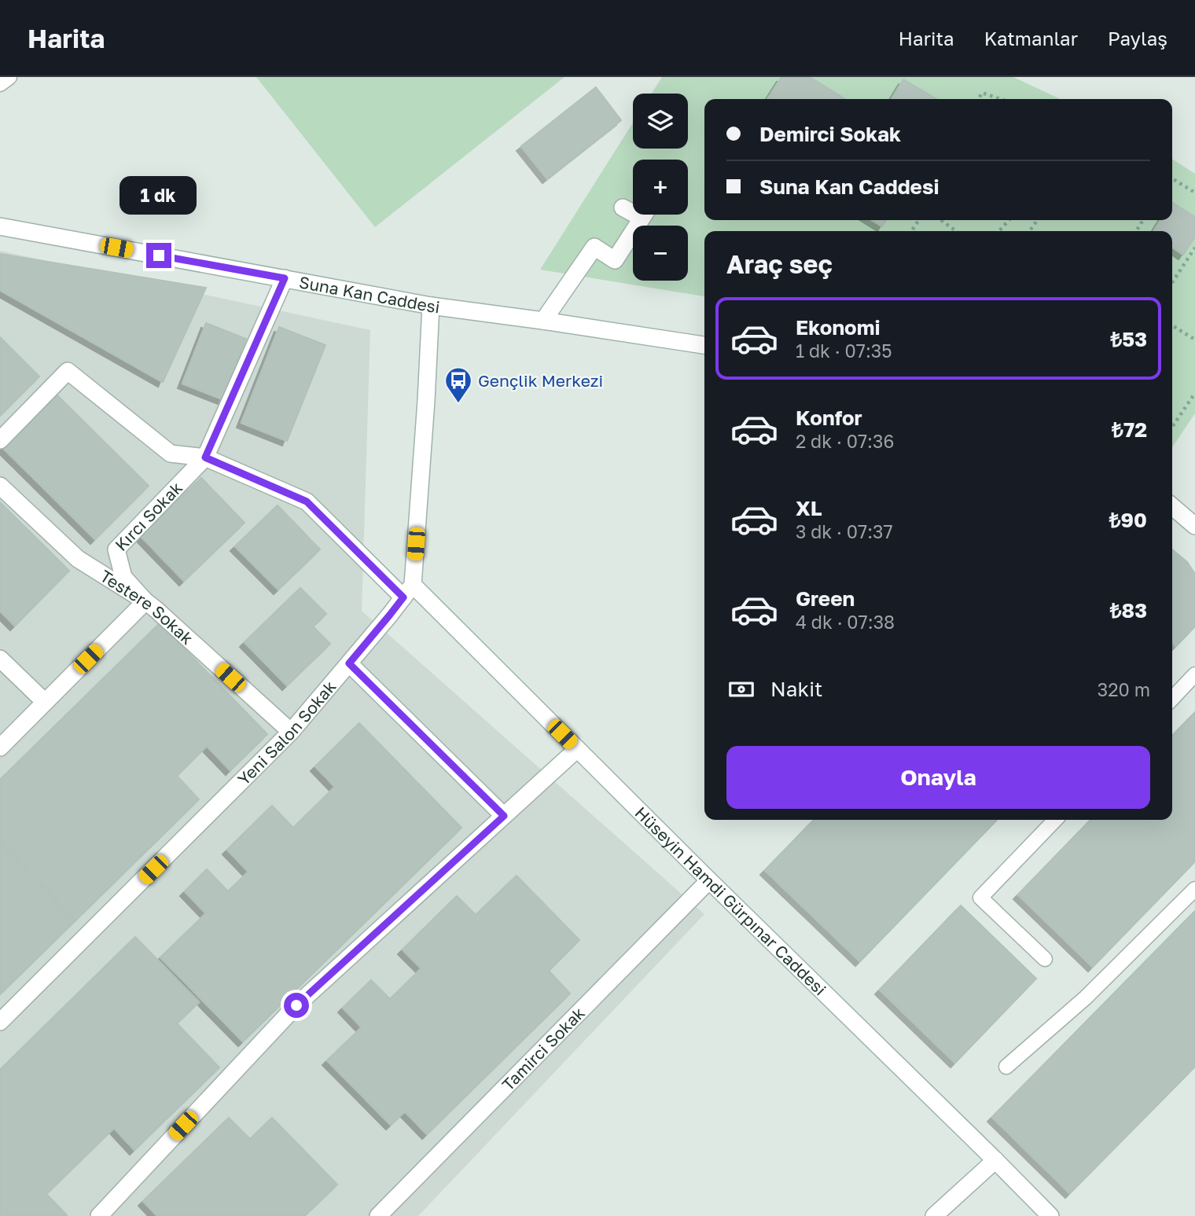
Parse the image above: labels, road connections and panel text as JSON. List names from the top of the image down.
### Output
{
  "streets": {
    "street": [
      "Suna Kan Caddesi",
      "Kırcı Sokak",
      "Testere Sokak",
      "Yeni Salon Sokak",
      "Hüseyin Hamdi Gürpınar Caddesi",
      "Tamirci Sokak"
    ]
  },
  "crossings": [
    ["Kırcı Sokak", "Testere Sokak"],
    ["Kırcı Sokak", "Hüseyin Hamdi Gürpınar Caddesi"],
    ["Testere Sokak", "Yeni Salon Sokak"],
    ["Yeni Salon Sokak", "Hüseyin Hamdi Gürpınar Caddesi"],
    ["Hüseyin Hamdi Gürpınar Caddesi", "Tamirci Sokak"]
  ],
  "places": {
    "bus stop": ["Gençlik Merkezi"]
  },
  "page": {
    "header": "Harita",
    "nav": ["Harita", "Katmanlar", "Paylaş"],
    "map_buttons": ["+", "−"],
    "banner": ["Demirci Sokak", "Suna Kan Caddesi"],
    "bubble": "1 dk",
    "heading": "Araç seç",
    "list": [
      {
        "name": "Ekonomi",
        "note": "1 dk · 07:35",
        "value": "₺53"
      },
      {
        "name": "Konfor",
        "note": "2 dk · 07:36",
        "value": "₺72"
      },
      {
        "name": "XL",
        "note": "3 dk · 07:37",
        "value": "₺90"
      },
      {
        "name": "Green",
        "note": "4 dk · 07:38",
        "value": "₺83"
      }
    ],
    "pay": ["Nakit", "320 m"],
    "buttons": "Onayla"
  }
}
